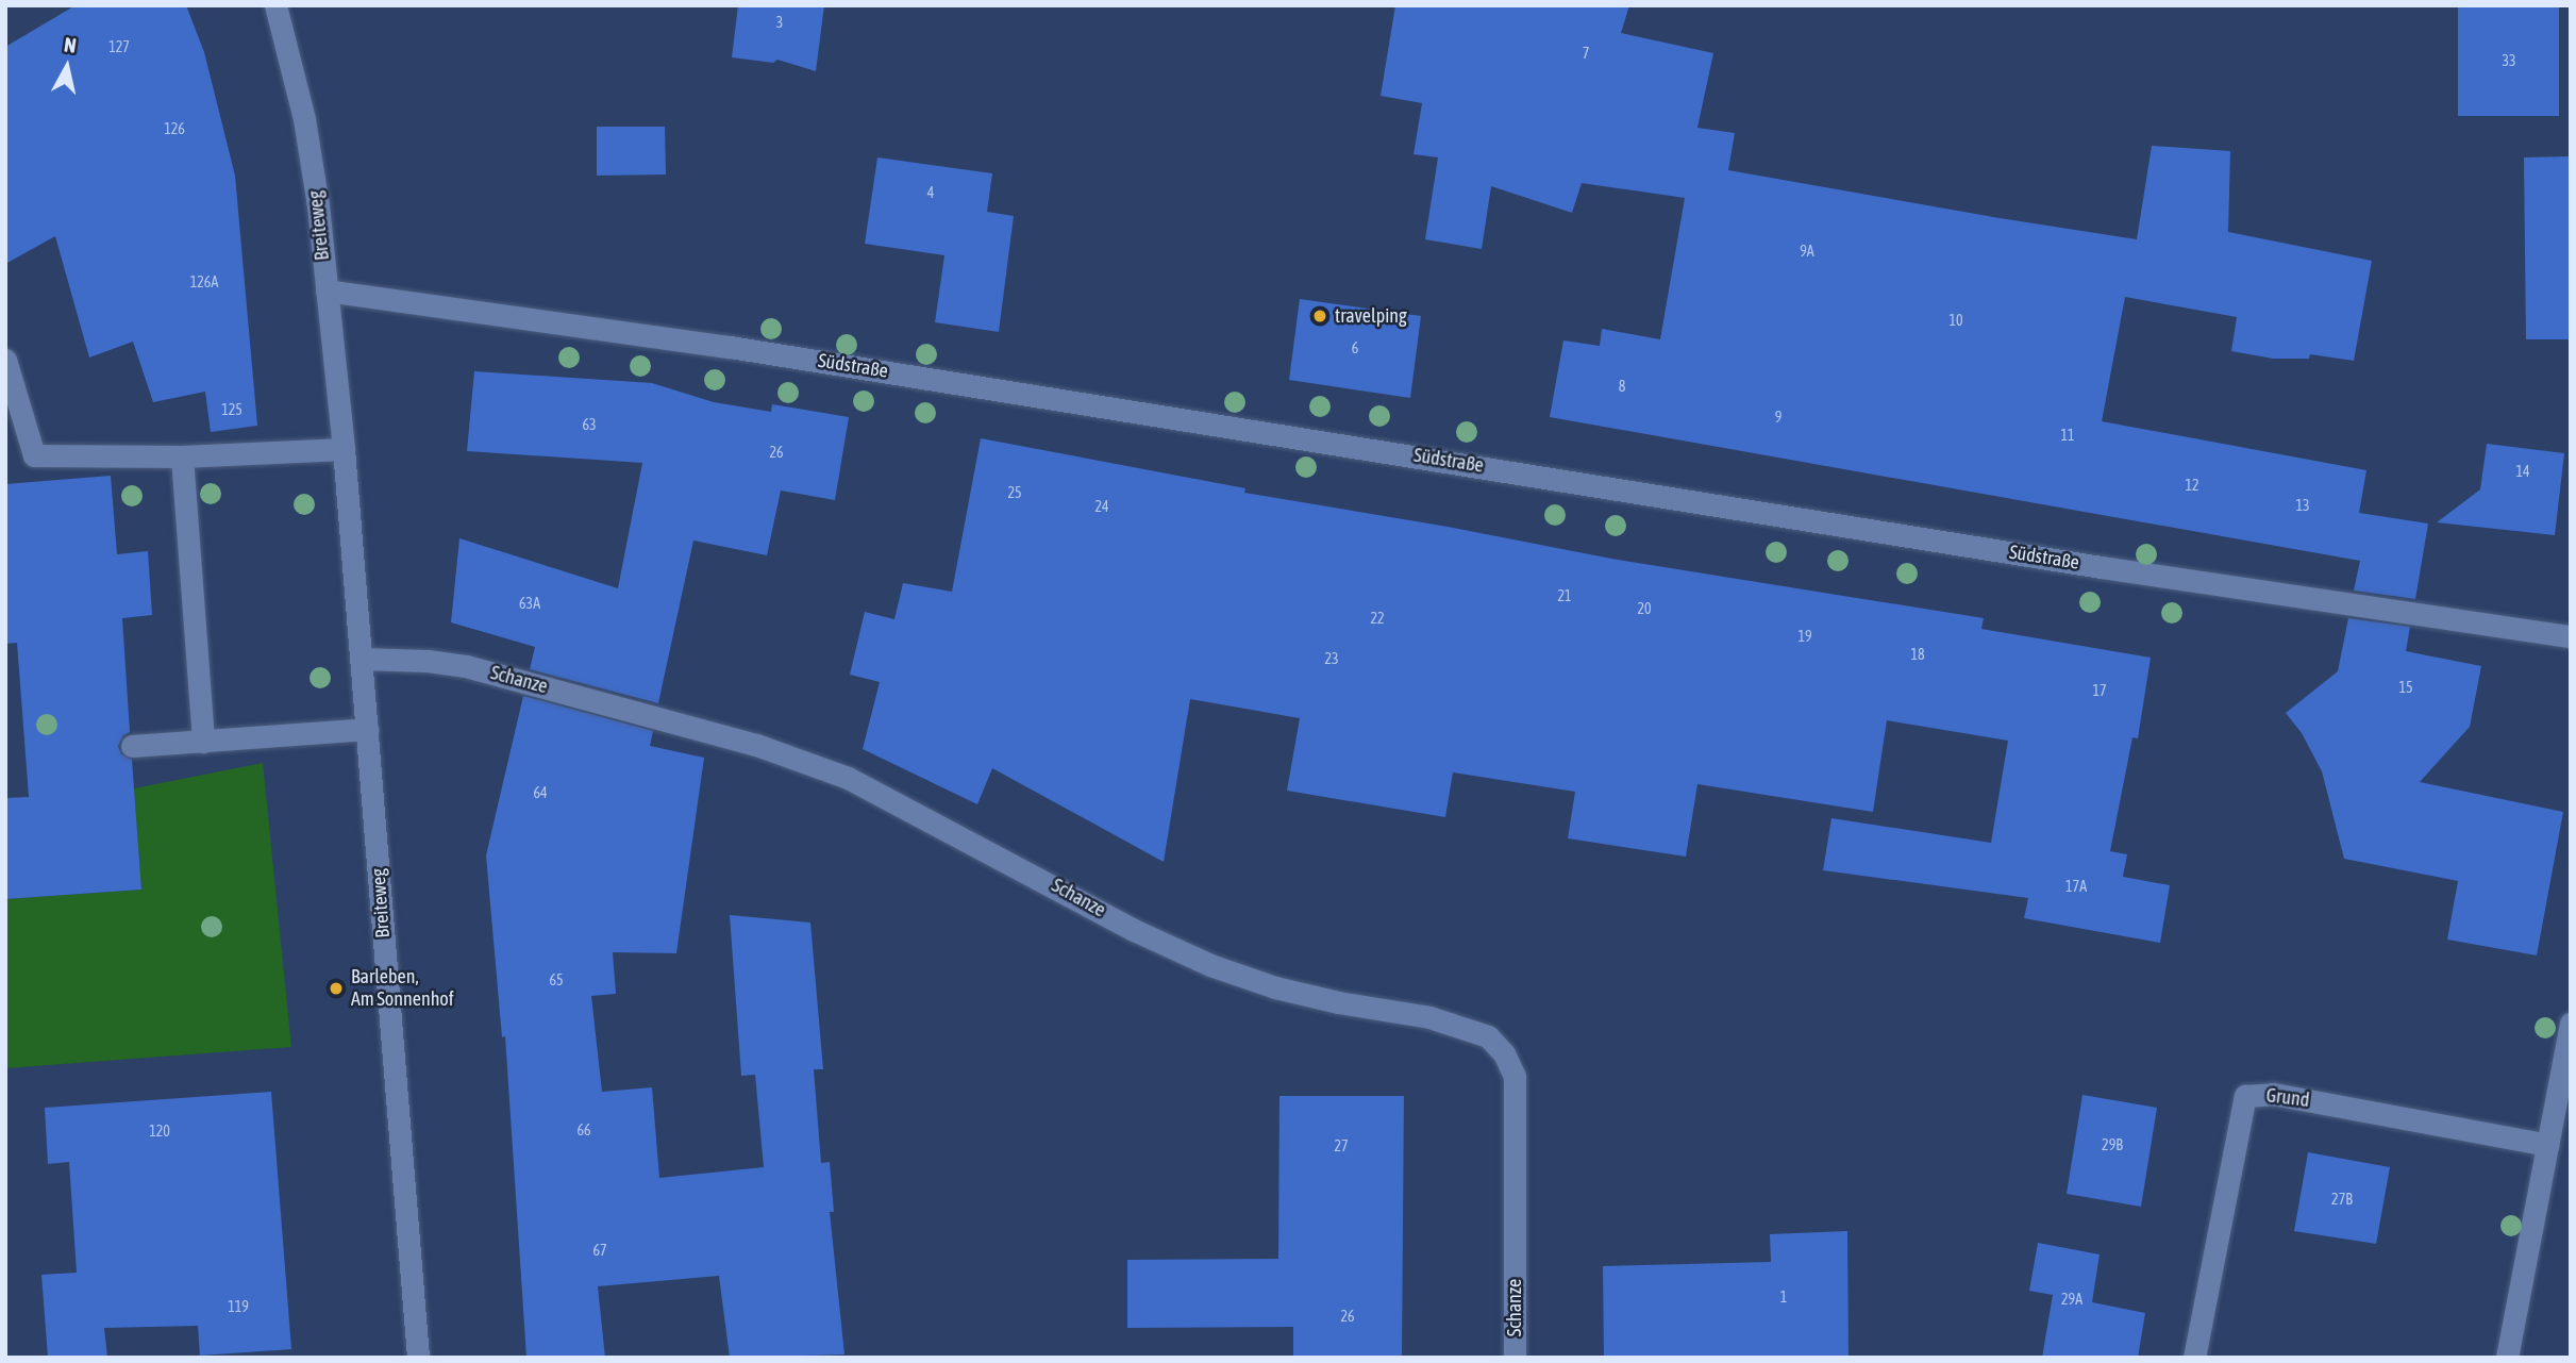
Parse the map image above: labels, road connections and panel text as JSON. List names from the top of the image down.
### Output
{
  "streets": {
    "street": [
      "Breiteweg",
      "Südstraße",
      "Schanze",
      "Grund"
    ]
  },
  "crossings": [
    ["Breiteweg", "Südstraße"],
    ["Breiteweg", "Schanze"]
  ],
  "places": ["travelping", "Barleben, Am Sonnenhof"],
  "house_numbers": [
    "3",
    "127",
    "7",
    "33",
    "126",
    "4",
    "9A",
    "126A",
    "10",
    "6",
    "8",
    "125",
    "9",
    "63",
    "11",
    "26",
    "14",
    "12",
    "25",
    "13",
    "24",
    "21",
    "63A",
    "20",
    "22",
    "19",
    "18",
    "23",
    "15",
    "17",
    "64",
    "17A",
    "65",
    "66",
    "120",
    "29B",
    "27",
    "27B",
    "67",
    "1",
    "29A",
    "119",
    "26"
  ],
  "north": "top"
}
